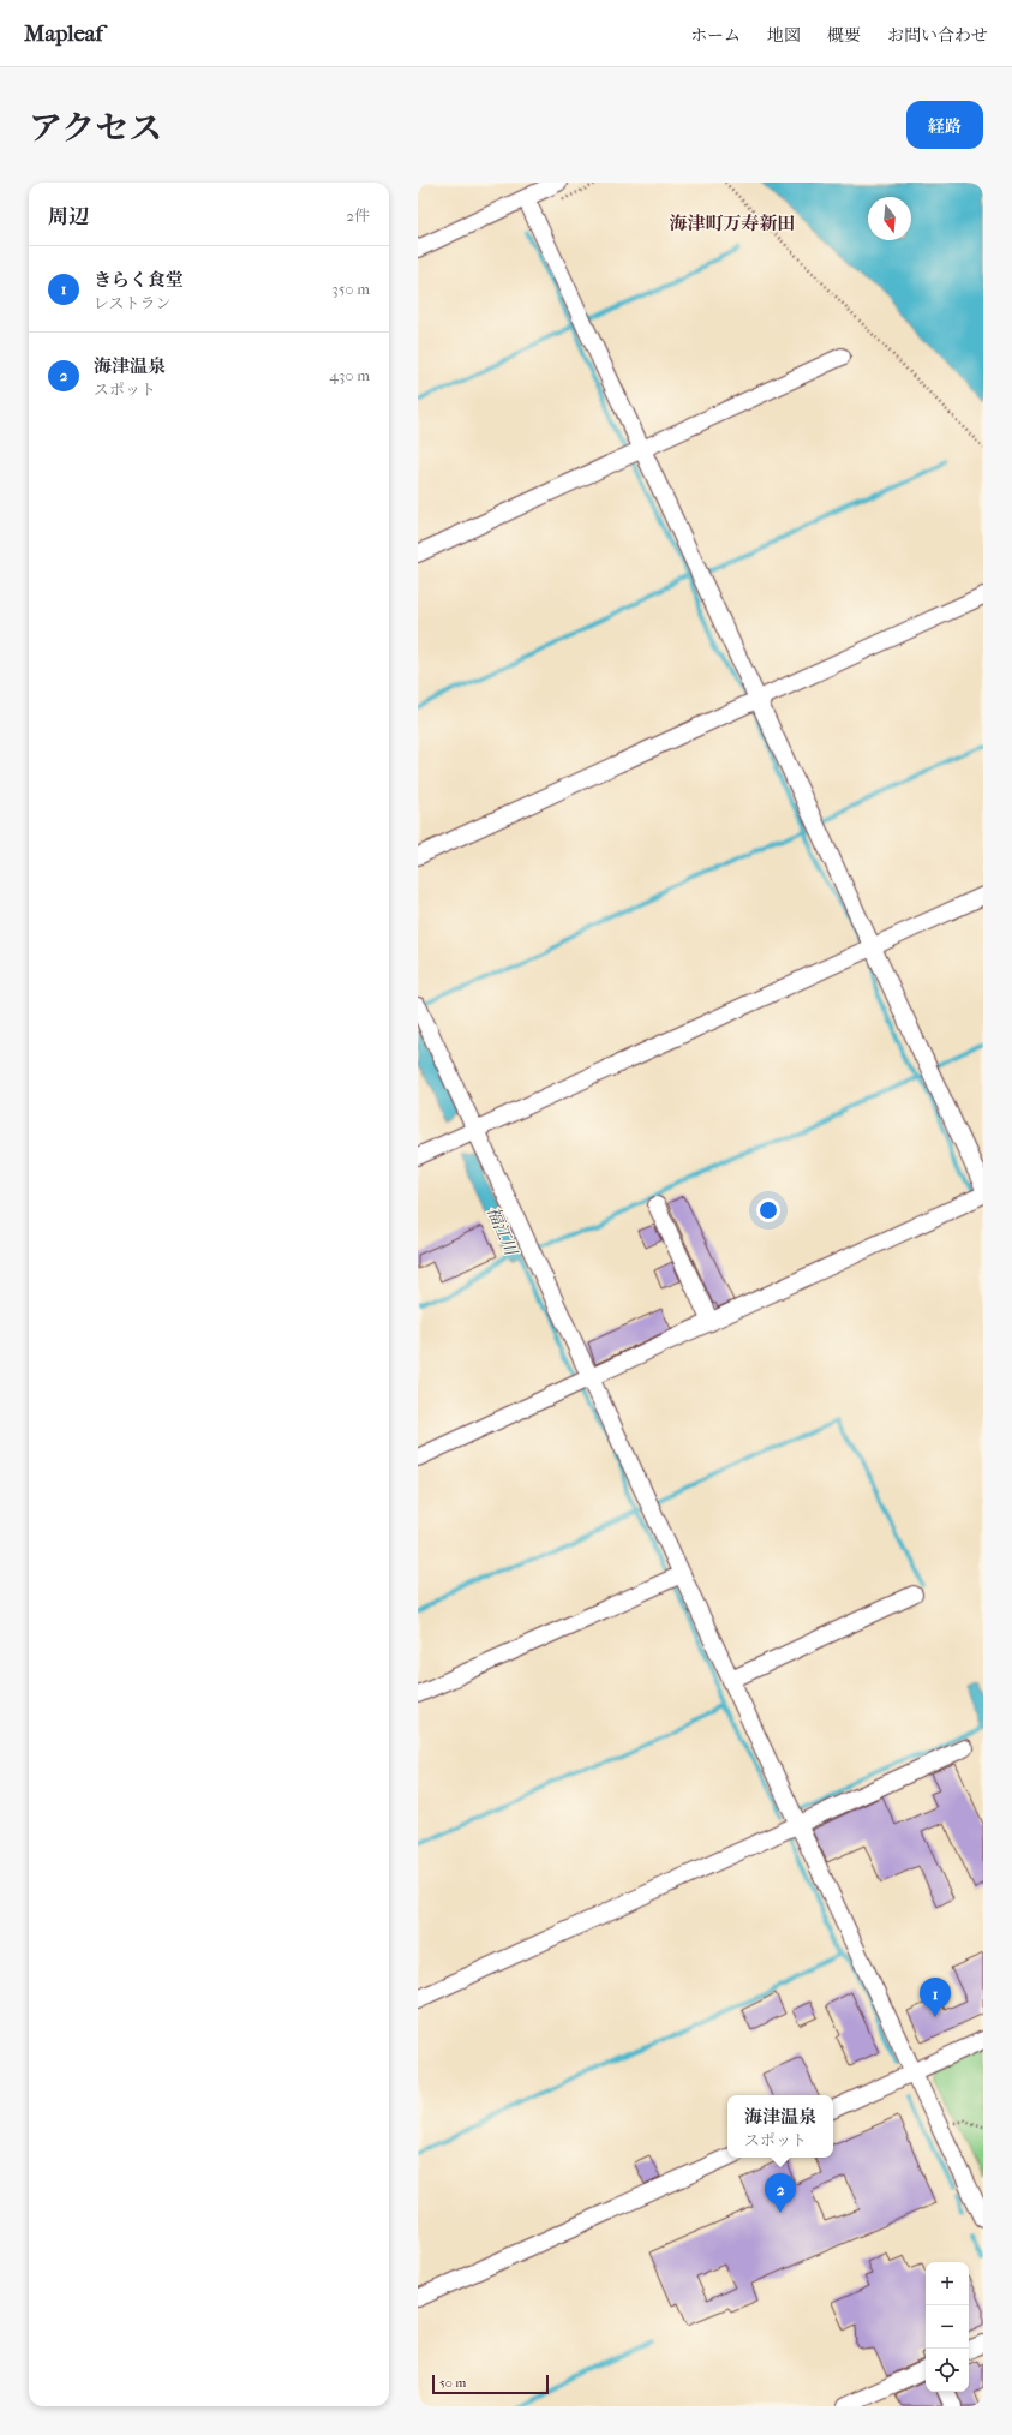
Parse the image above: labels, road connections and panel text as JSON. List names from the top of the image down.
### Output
{
  "districts": ["海津町万寿新田"],
  "water": ["福江川"],
  "scale_bar": "50 m",
  "north": "bottom",
  "page": {
    "header": "Mapleaf",
    "nav": [
      "ホーム",
      "地図",
      "概要",
      "お問い合わせ"
    ],
    "title": "アクセス",
    "buttons": "経路",
    "heading": ["周辺", "2件"],
    "list": [
      {
        "mark": "1",
        "name": "きらく食堂",
        "note": "レストラン",
        "value": "350 m"
      },
      {
        "mark": "2",
        "name": "海津温泉",
        "note": "スポット",
        "value": "430 m"
      }
    ],
    "pins": ["1", "2"],
    "popup": ["海津温泉", "スポット"],
    "map_buttons": ["+", "−"],
    "scale": "50 m"
  }
}
